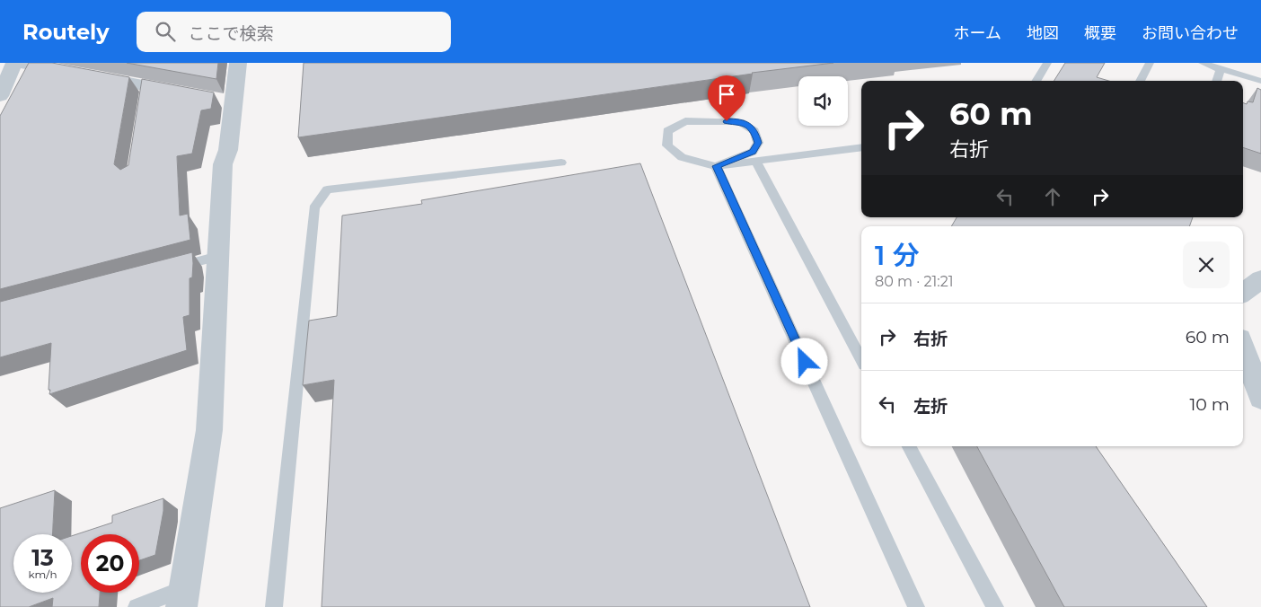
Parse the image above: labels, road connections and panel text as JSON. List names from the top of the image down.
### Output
{
  "page": {
    "header": "Routely",
    "search": "ここで検索",
    "nav": [
      "ホーム",
      "地図",
      "概要",
      "お問い合わせ"
    ],
    "turn": ["60 m", "右折"],
    "heading": ["1 分", "80 m · 21:21"],
    "list": [
      {
        "name": "右折",
        "value": "60 m"
      },
      {
        "name": "左折",
        "value": "10 m"
      }
    ],
    "speed": "13 km/h",
    "limit": "20"
  }
}
